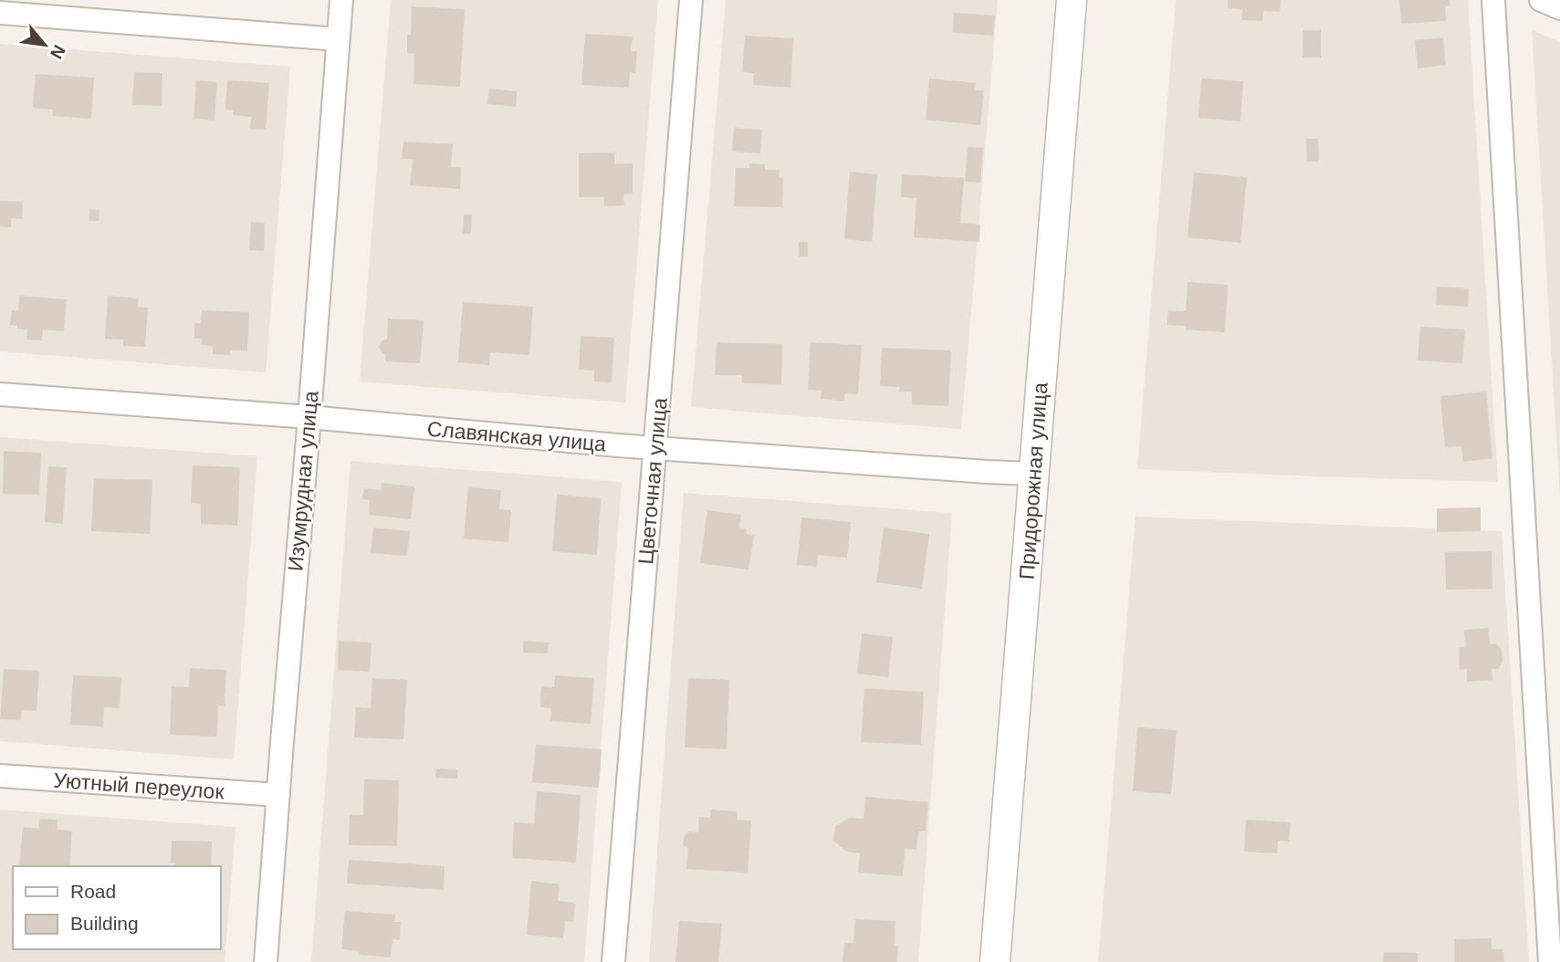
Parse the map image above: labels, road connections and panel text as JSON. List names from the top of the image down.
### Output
{
  "streets": {
    "street": [
      "Славянская улица",
      "Изумрудная улица",
      "Цветочная улица",
      "Придорожная улица",
      "Уютный переулок"
    ]
  },
  "crossings": [
    ["Славянская улица", "Изумрудная улица"],
    ["Славянская улица", "Цветочная улица"],
    ["Славянская улица", "Придорожная улица"],
    ["Изумрудная улица", "Уютный переулок"]
  ],
  "legend": ["Road", "Building"],
  "north": "bottom right"
}
